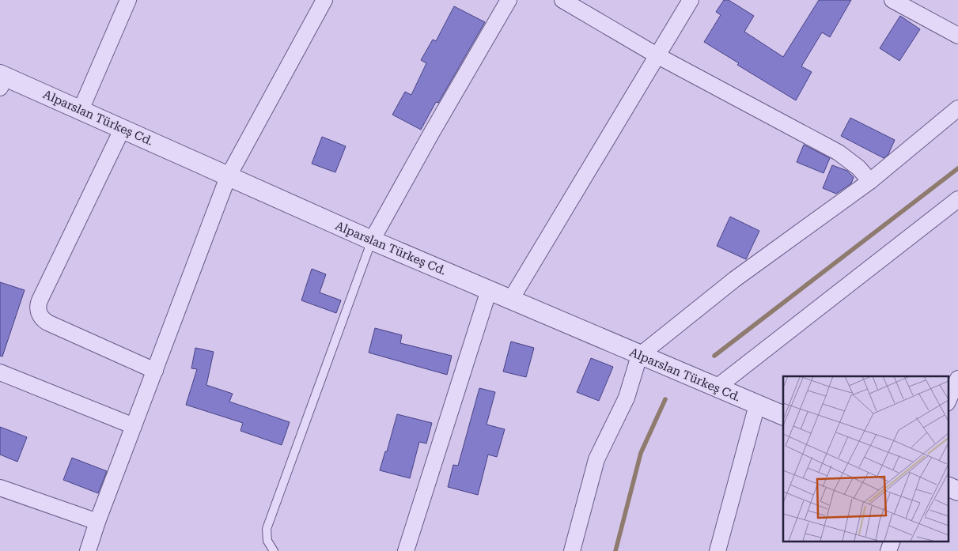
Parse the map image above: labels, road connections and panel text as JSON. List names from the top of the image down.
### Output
{
  "streets": {
    "street": ["Alparslan Türkeş Cd."]
  }
}
